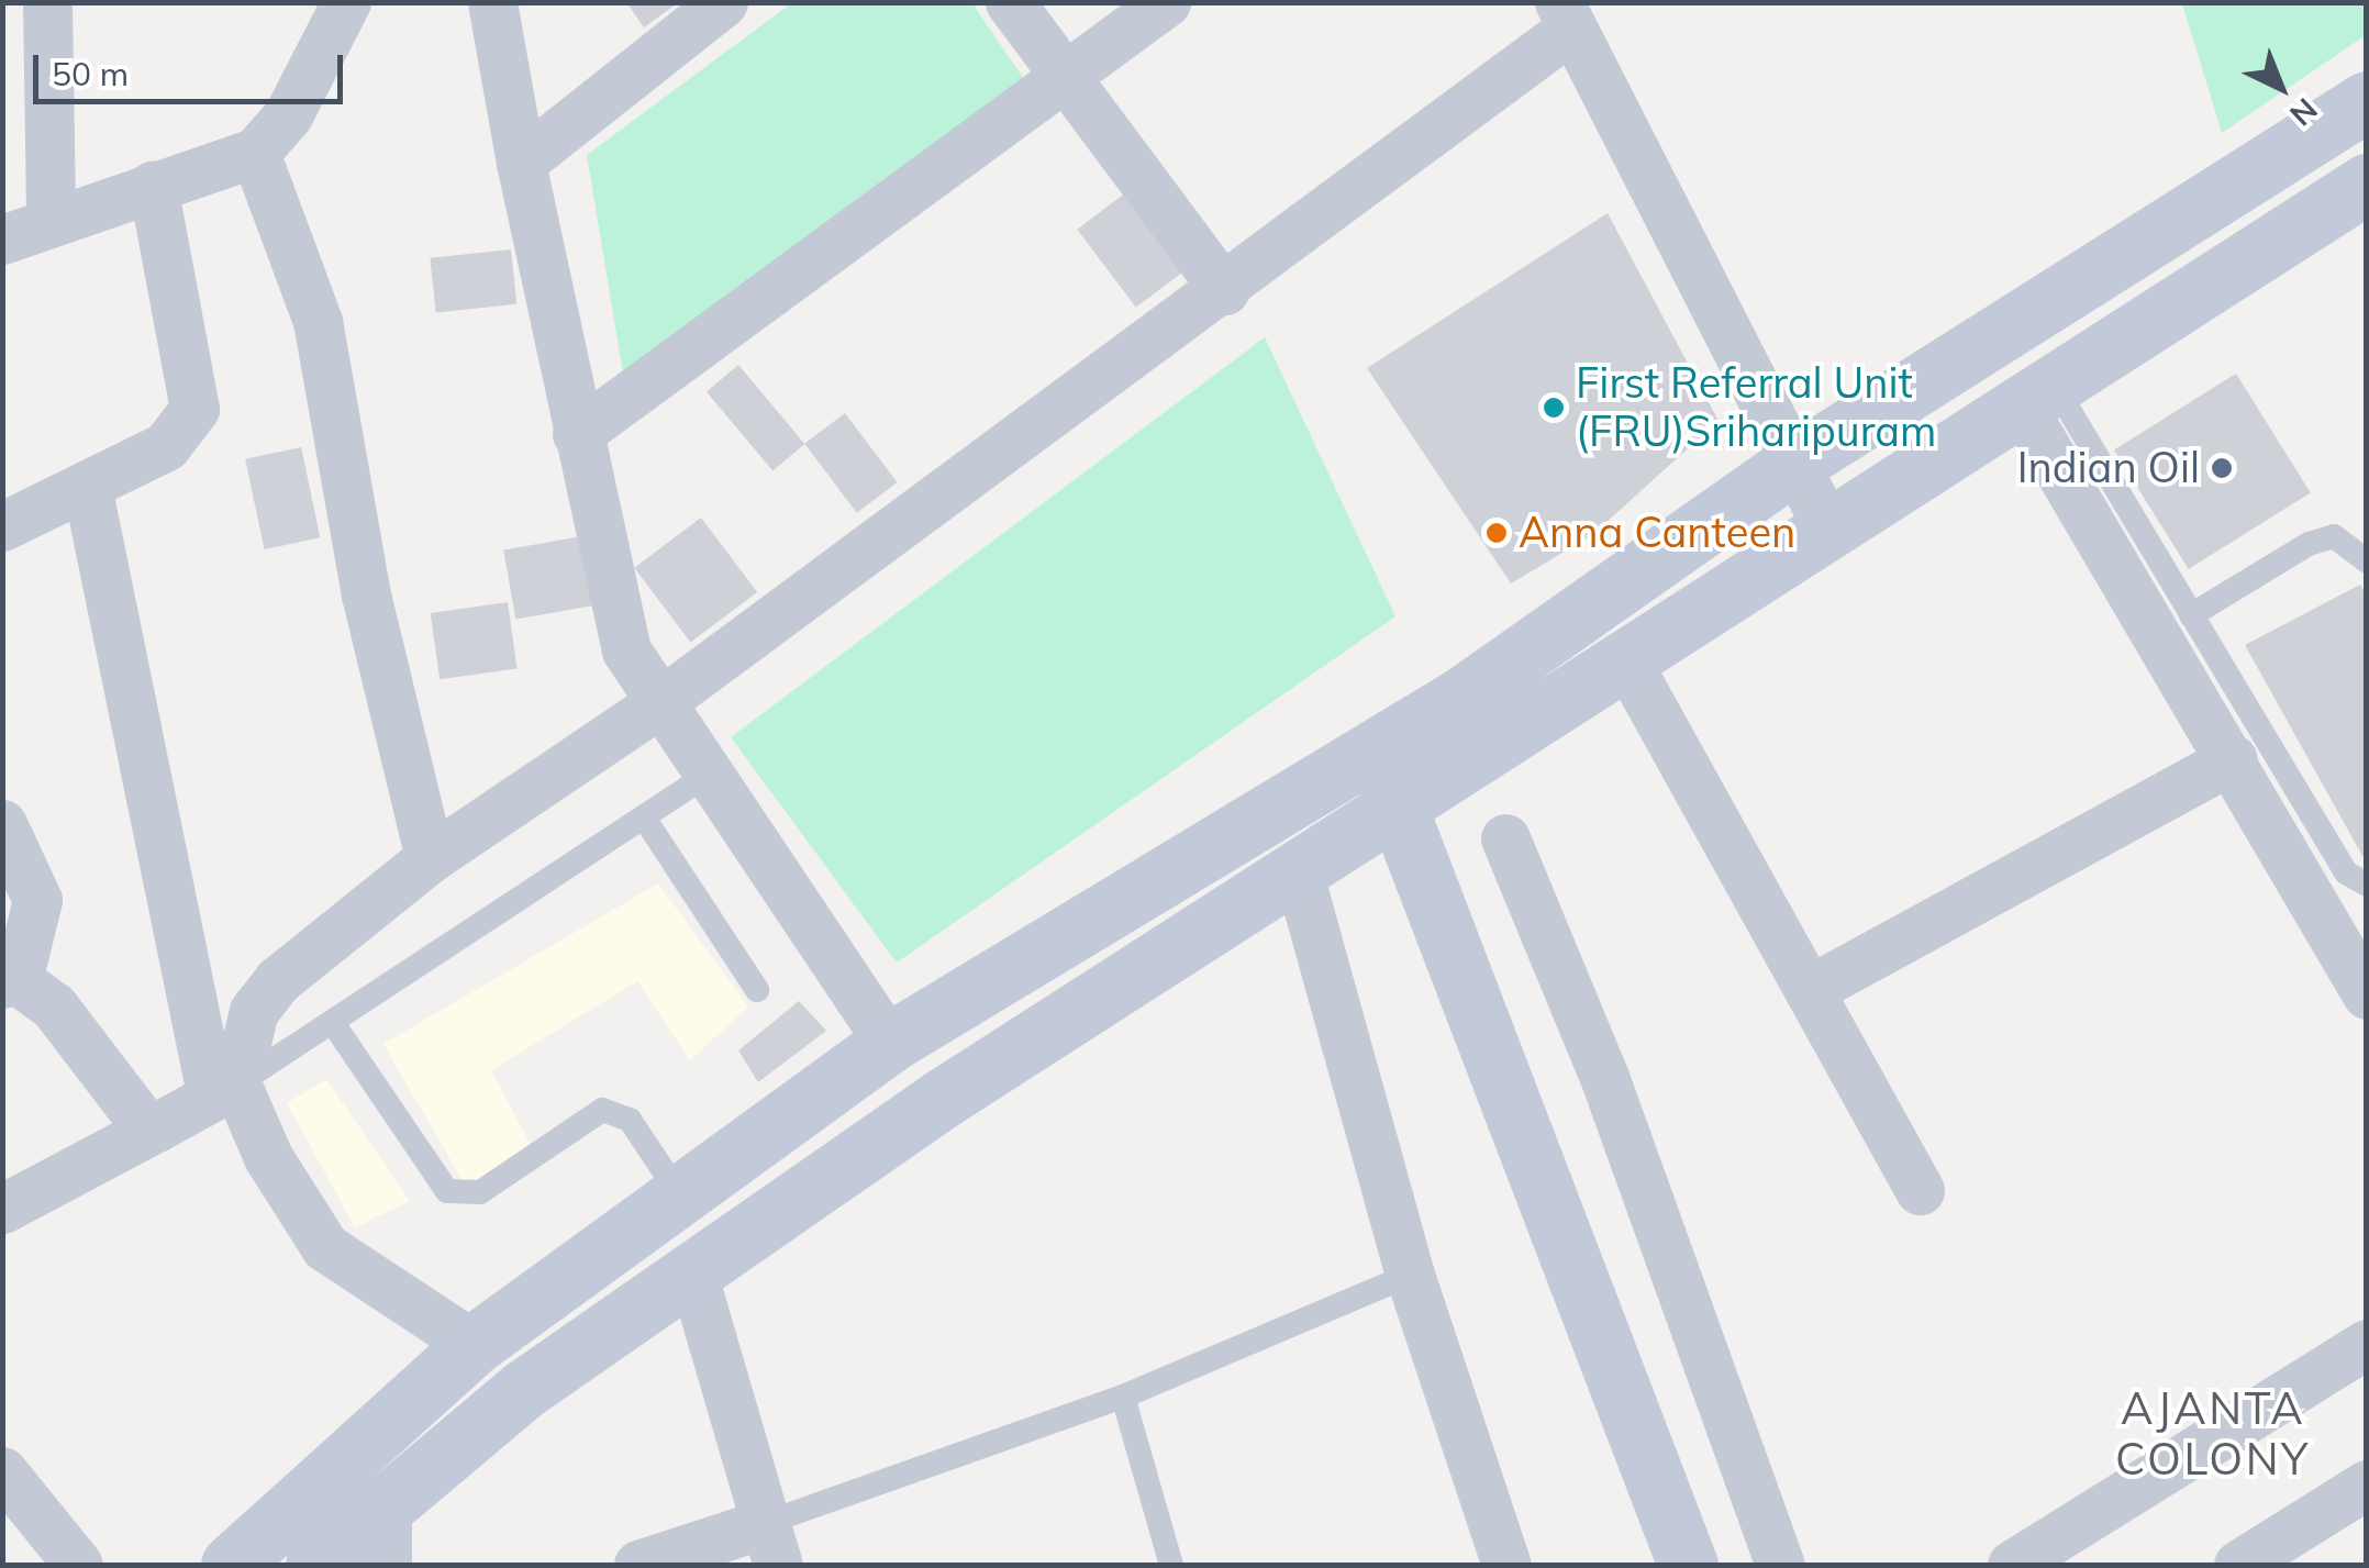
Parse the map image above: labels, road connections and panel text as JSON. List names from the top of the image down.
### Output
{
  "districts": ["AJANTA COLONY"],
  "places": ["First Referral Unit (FRU)Sriharipuram", "Indian Oil", "Anna Canteen"],
  "scale_bar": "50 m",
  "north": "bottom right"
}
